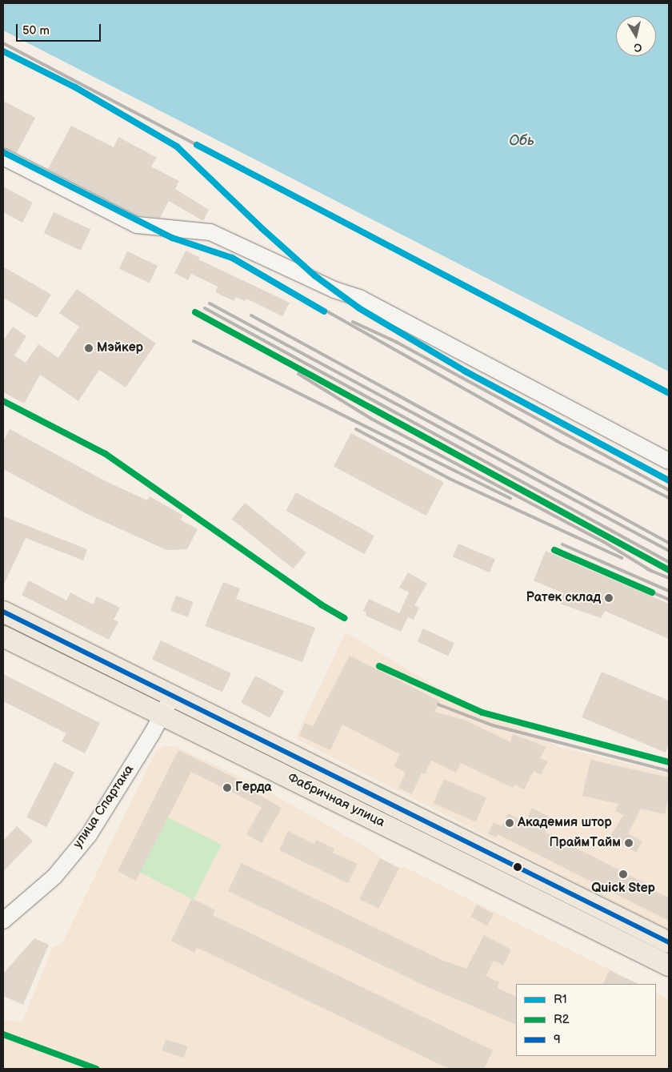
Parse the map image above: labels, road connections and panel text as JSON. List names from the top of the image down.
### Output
{
  "streets": {
    "main road": ["Фабричная улица"],
    "street": ["улица Спартака"]
  },
  "crossings": [
    ["Фабричная улица", "улица Спартака"]
  ],
  "water": ["Обь"],
  "places": [
    "Мэйкер",
    "Ратек склад",
    "Герда",
    "Академия штор",
    "ПраймТайм",
    "Quick Step"
  ],
  "lines": ["transit line R1", "transit line R2", "transit line 9"],
  "legend": ["R1", "R2", "9"],
  "scale_bar": "50 m",
  "north": "bottom"
}
